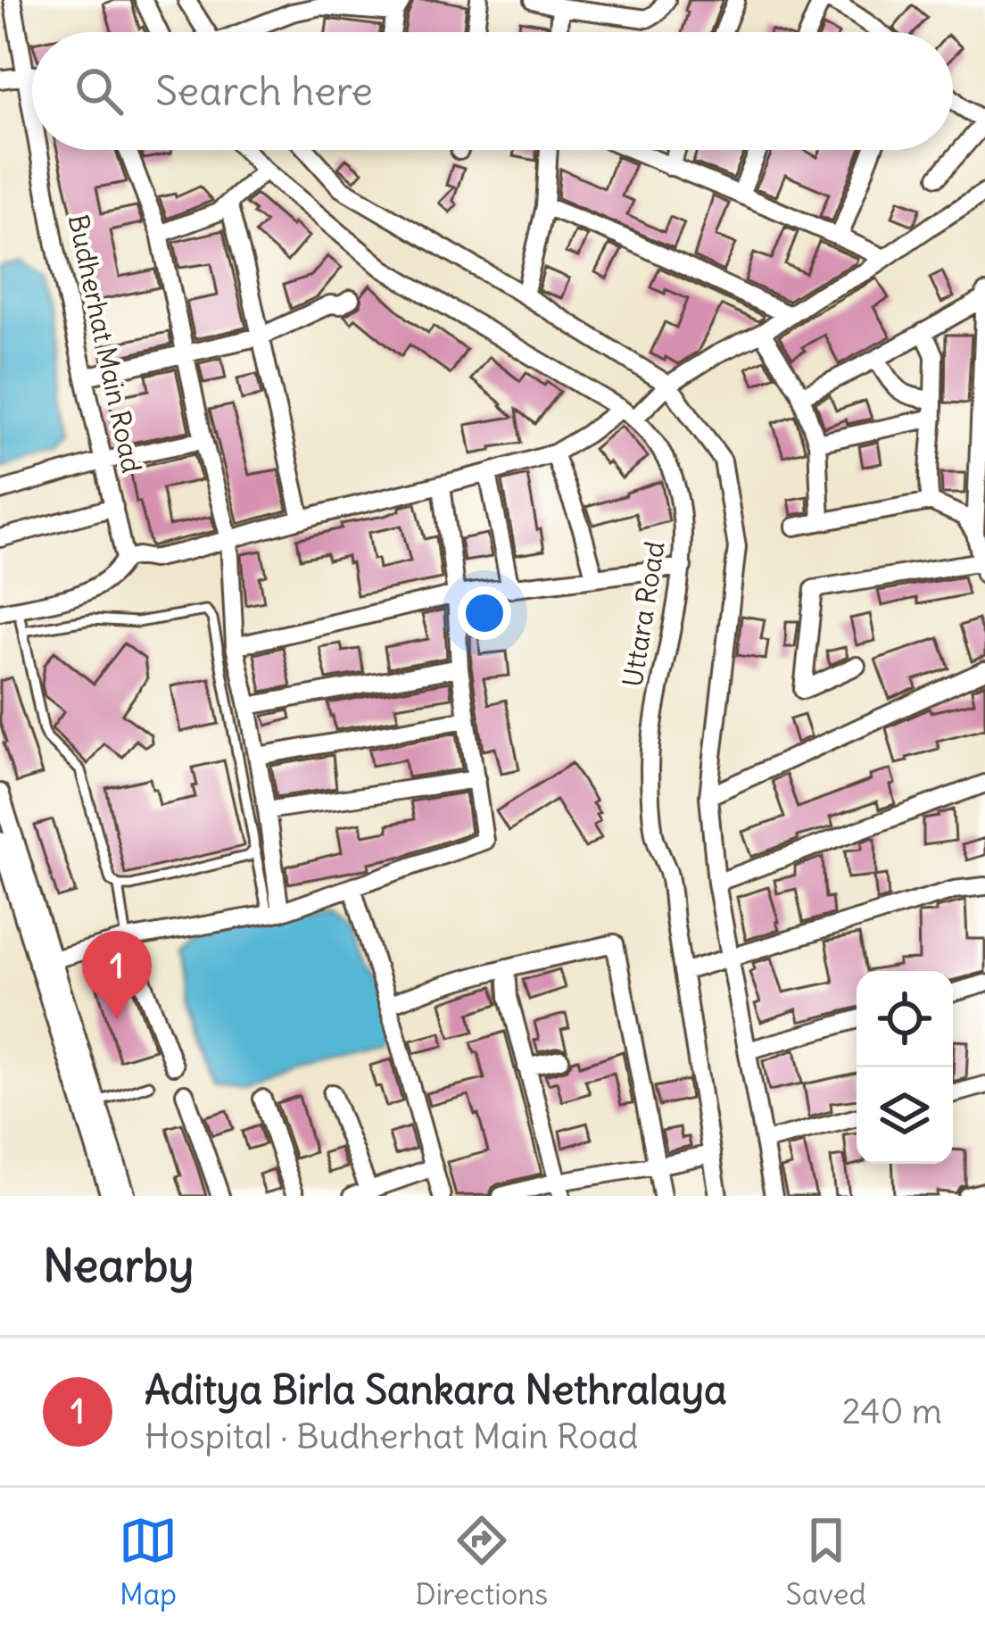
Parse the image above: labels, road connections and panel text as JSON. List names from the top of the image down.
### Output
{
  "streets": {
    "street": ["Budherhat Main Road", "Uttara Road"]
  },
  "page": {
    "search": "Search here",
    "pins": "1",
    "heading": "Nearby",
    "list": [
      {
        "mark": "1",
        "name": "Aditya Birla Sankara Nethralaya",
        "note": "Hospital · Budherhat Main Road",
        "value": "240 m"
      }
    ],
    "nav": ["Map", "Directions", "Saved"]
  }
}
